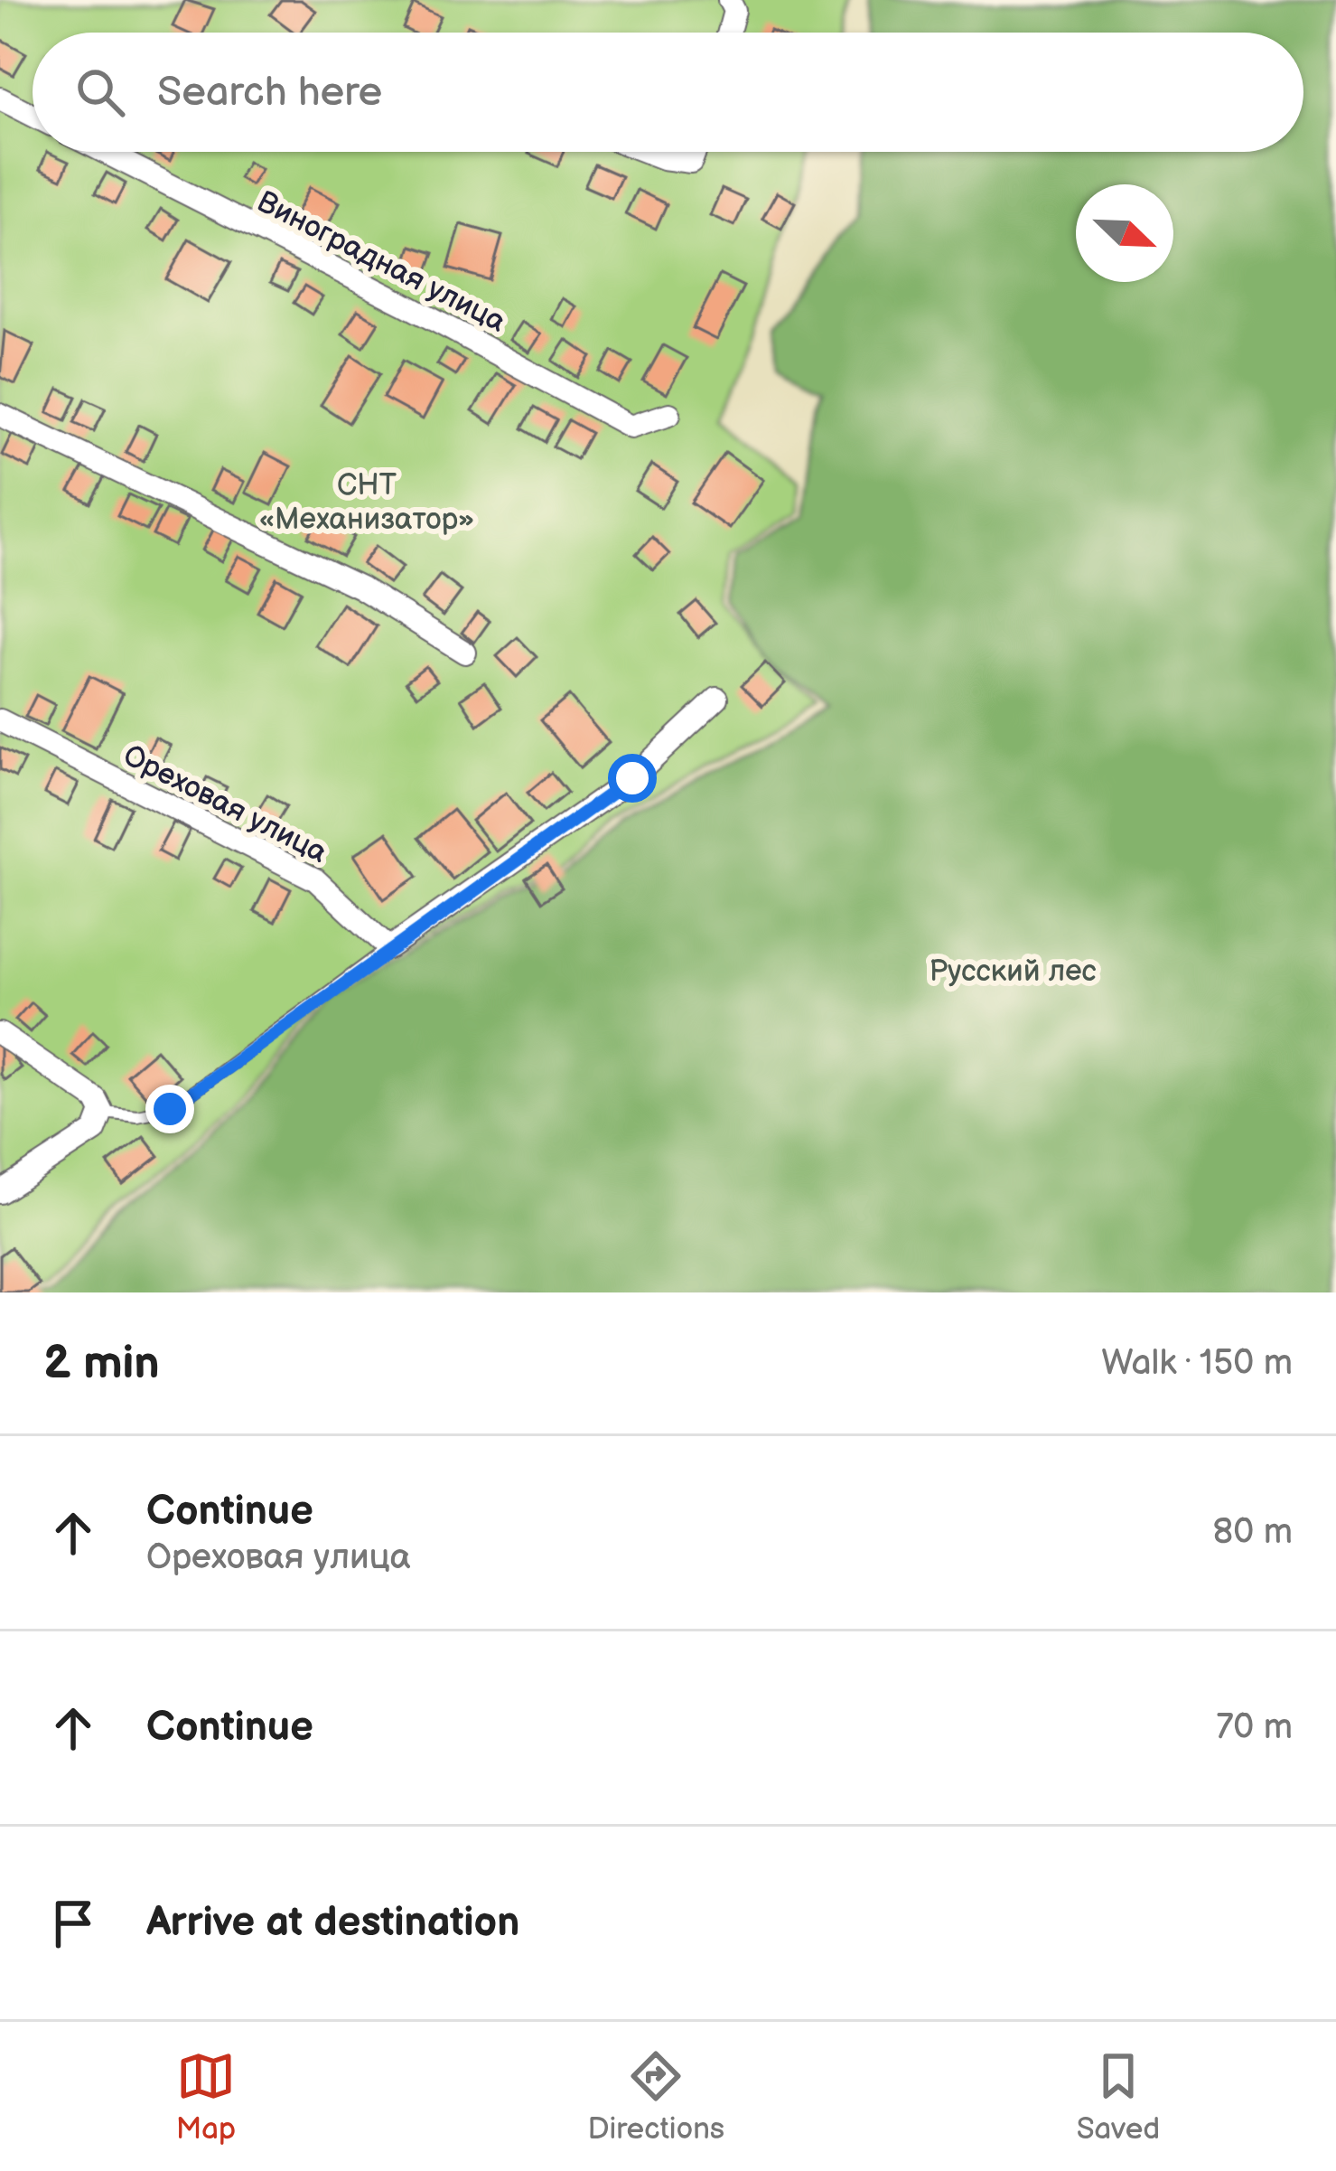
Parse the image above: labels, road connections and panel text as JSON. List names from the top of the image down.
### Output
{
  "streets": {
    "street": ["Виноградная улица", "Ореховая улица"]
  },
  "parks": ["СНТ «Механизатор»", "Русский лес"],
  "north": "bottom right",
  "page": {
    "search": "Search here",
    "heading": ["2 min", "Walk · 150 m"],
    "list": [
      ["Continue", "Ореховая улица", "80 m"],
      ["Continue", "70 m"],
      "Arrive at destination"
    ],
    "nav": ["Map", "Directions", "Saved"]
  }
}
